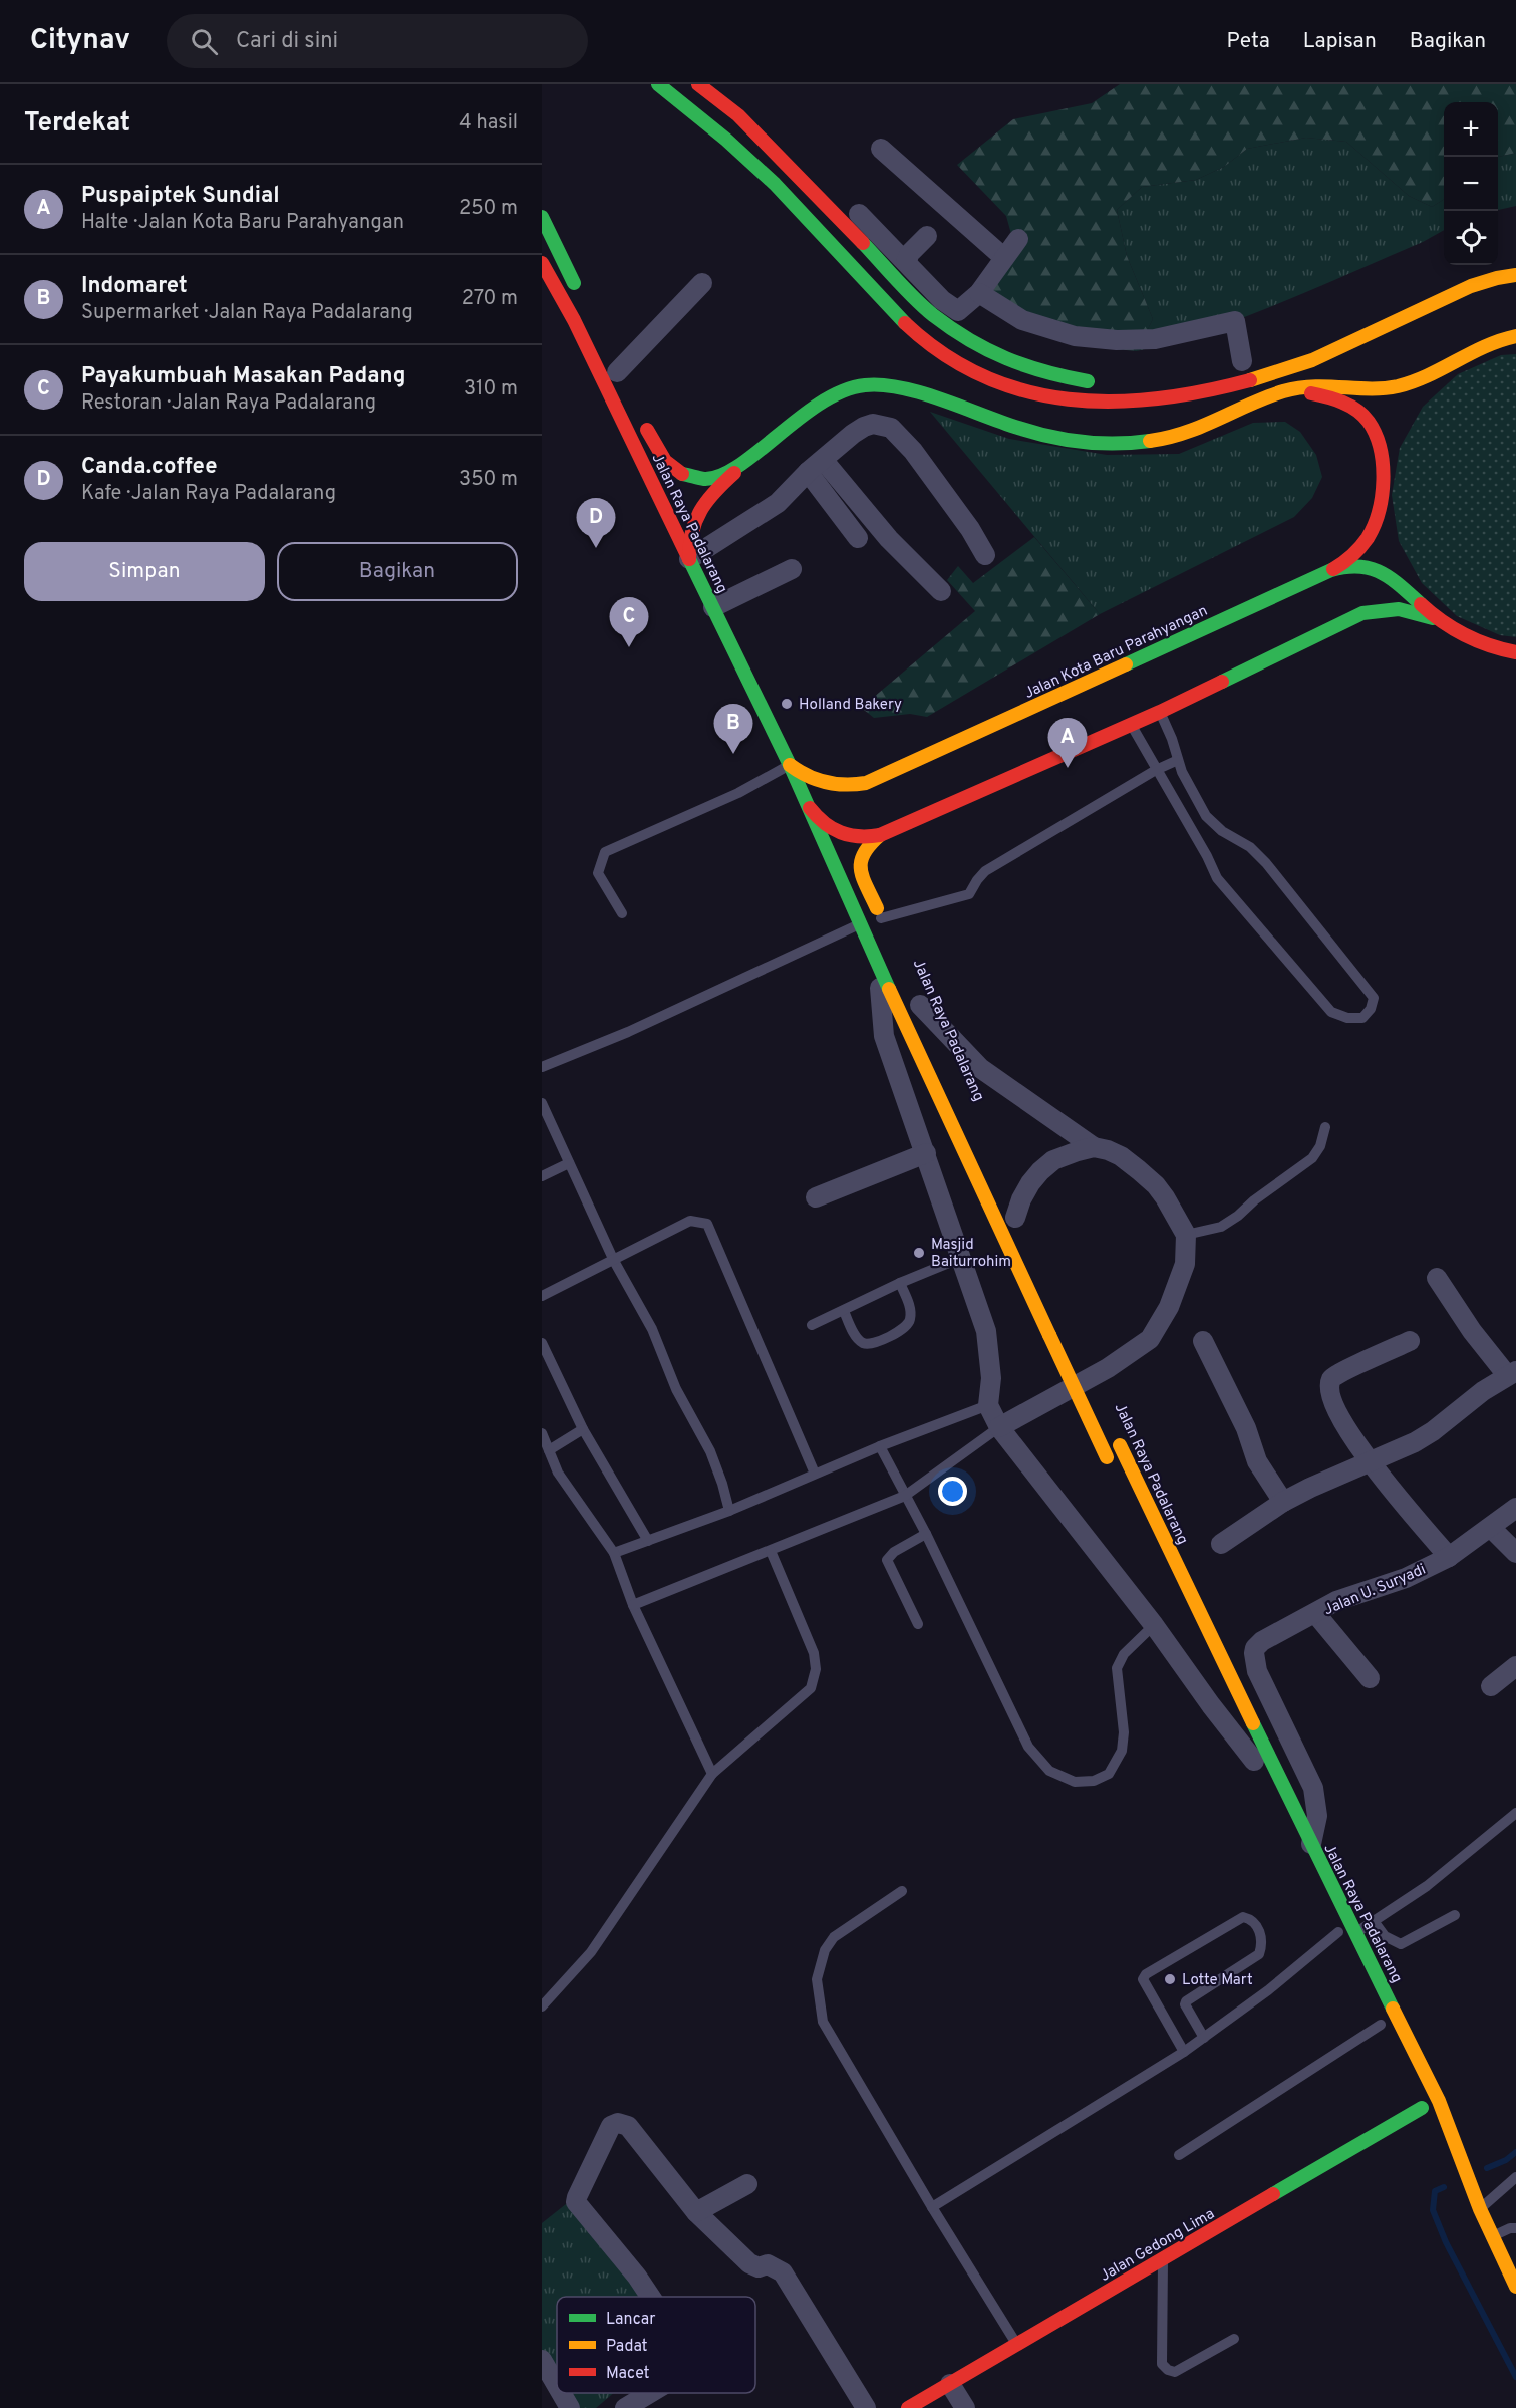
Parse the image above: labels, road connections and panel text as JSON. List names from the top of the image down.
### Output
{
  "streets": {
    "main road": ["Jalan Raya Padalarang", "Jalan Kota Baru Parahyangan", "Jalan Gedong Lima"],
    "street": ["Jalan U. Suryadi"]
  },
  "crossings": [
    ["Jalan Raya Padalarang", "Jalan Kota Baru Parahyangan"],
    ["Jalan Raya Padalarang", "Jalan U. Suryadi"]
  ],
  "places": ["Holland Bakery", "Masjid Baiturrohim", "Lotte Mart"],
  "legend": ["Lancar", "Padat", "Macet"],
  "page": {
    "header": "Citynav",
    "search": "Cari di sini",
    "nav": ["Peta", "Lapisan", "Bagikan"],
    "heading": ["Terdekat", "4 hasil"],
    "map_buttons": ["+", "−"],
    "list": [
      {
        "mark": "A",
        "name": "Puspaiptek Sundial",
        "note": "Halte · Jalan Kota Baru Parahyangan",
        "value": "250 m"
      },
      {
        "mark": "B",
        "name": "Indomaret",
        "note": "Supermarket · Jalan Raya Padalarang",
        "value": "270 m"
      },
      {
        "mark": "C",
        "name": "Payakumbuah Masakan Padang",
        "note": "Restoran · Jalan Raya Padalarang",
        "value": "310 m"
      },
      {
        "mark": "D",
        "name": "Canda.coffee",
        "note": "Kafe · Jalan Raya Padalarang",
        "value": "350 m"
      }
    ],
    "pins": [
      "D",
      "C",
      "B",
      "A"
    ],
    "buttons": ["Simpan", "Bagikan"]
  }
}
